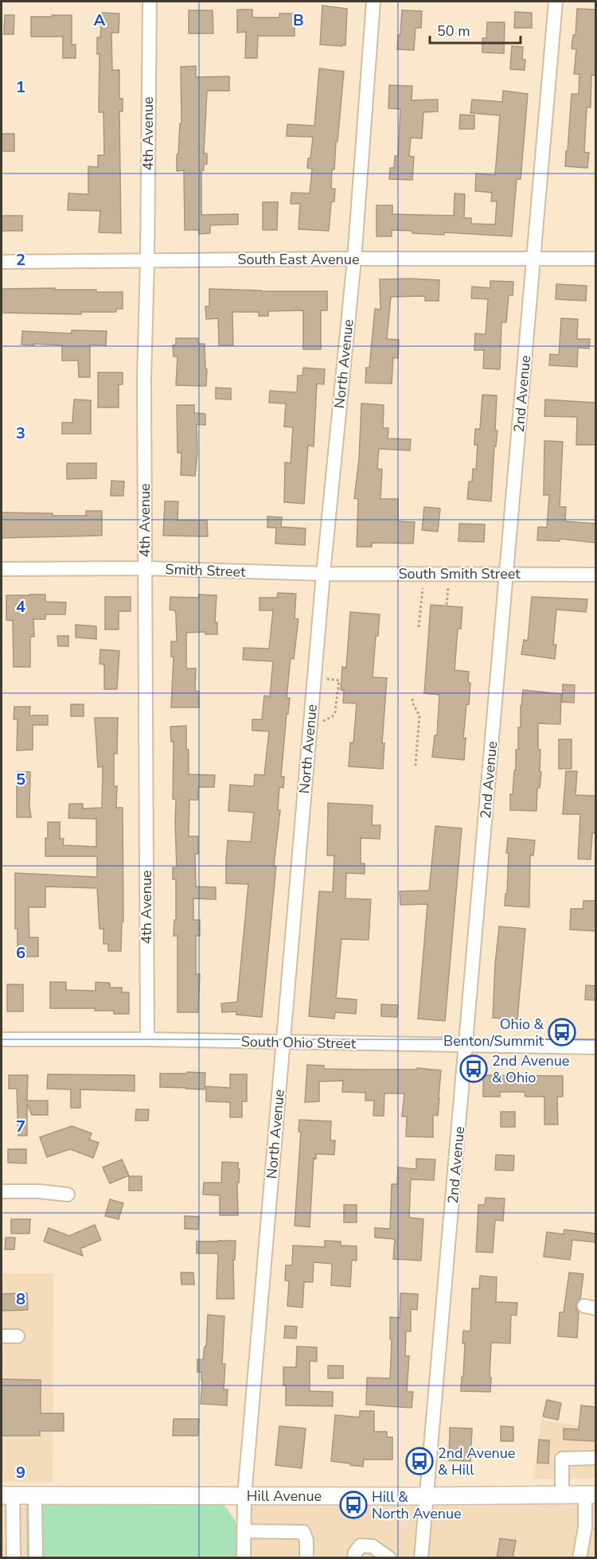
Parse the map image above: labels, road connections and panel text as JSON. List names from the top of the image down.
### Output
{
  "streets": {
    "main road": ["Hill Avenue"],
    "street": [
      "4th Avenue",
      "South East Avenue",
      "North Avenue",
      "2nd Avenue",
      "Smith Street",
      "South Smith Street",
      "South Ohio Street"
    ]
  },
  "crossings": [
    ["4th Avenue", "South East Avenue"],
    ["4th Avenue", "Smith Street"],
    ["4th Avenue", "South Ohio Street"],
    ["South East Avenue", "North Avenue"],
    ["South East Avenue", "2nd Avenue"],
    ["North Avenue", "Smith Street"],
    ["North Avenue", "South Smith Street"],
    ["North Avenue", "South Ohio Street"],
    ["North Avenue", "Hill Avenue"],
    ["2nd Avenue", "South Smith Street"],
    ["2nd Avenue", "South Ohio Street"],
    ["2nd Avenue", "Hill Avenue"],
    ["Smith Street", "South Smith Street"]
  ],
  "places": {
    "bus stop": [
      "Ohio & Benton/Summit",
      "2nd Avenue & Ohio",
      "2nd Avenue & Hill",
      "Hill & North Avenue"
    ]
  },
  "scale_bar": "50 m",
  "grid": {
    "columns": ["A", "B"],
    "rows": [
      "1",
      "2",
      "3",
      "4",
      "5",
      "6",
      "7",
      "8",
      "9"
    ]
  }
}
